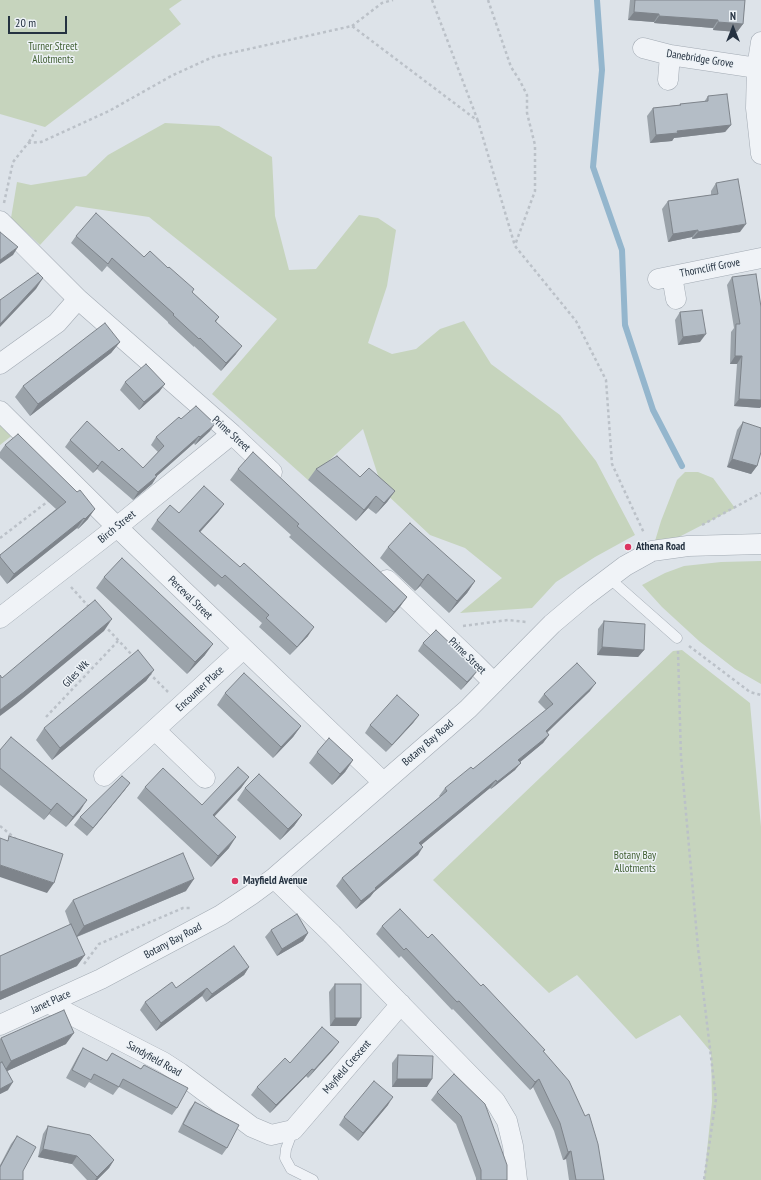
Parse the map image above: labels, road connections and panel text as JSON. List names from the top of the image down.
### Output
{
  "streets": {
    "street": [
      "Danebridge Grove",
      "Thorncliff Grove",
      "Prime Street",
      "Birch Street",
      "Perceval Street",
      "Encounter Place",
      "Botany Bay Road",
      "Janet Place",
      "Sandyfield Road",
      "Mayfield Crescent"
    ],
    "path": ["Giles Wk"]
  },
  "crossings": [
    ["Prime Street", "Birch Street"],
    ["Prime Street", "Botany Bay Road"],
    ["Birch Street", "Perceval Street"],
    ["Perceval Street", "Encounter Place"],
    ["Perceval Street", "Botany Bay Road"],
    ["Botany Bay Road", "Janet Place"],
    ["Janet Place", "Sandyfield Road"],
    ["Sandyfield Road", "Mayfield Crescent"]
  ],
  "parks": ["Turner Street Allotments", "Botany Bay Allotments"],
  "places": ["Athena Road", "Mayfield Avenue"],
  "scale_bar": "20 m",
  "north": "top"
}
